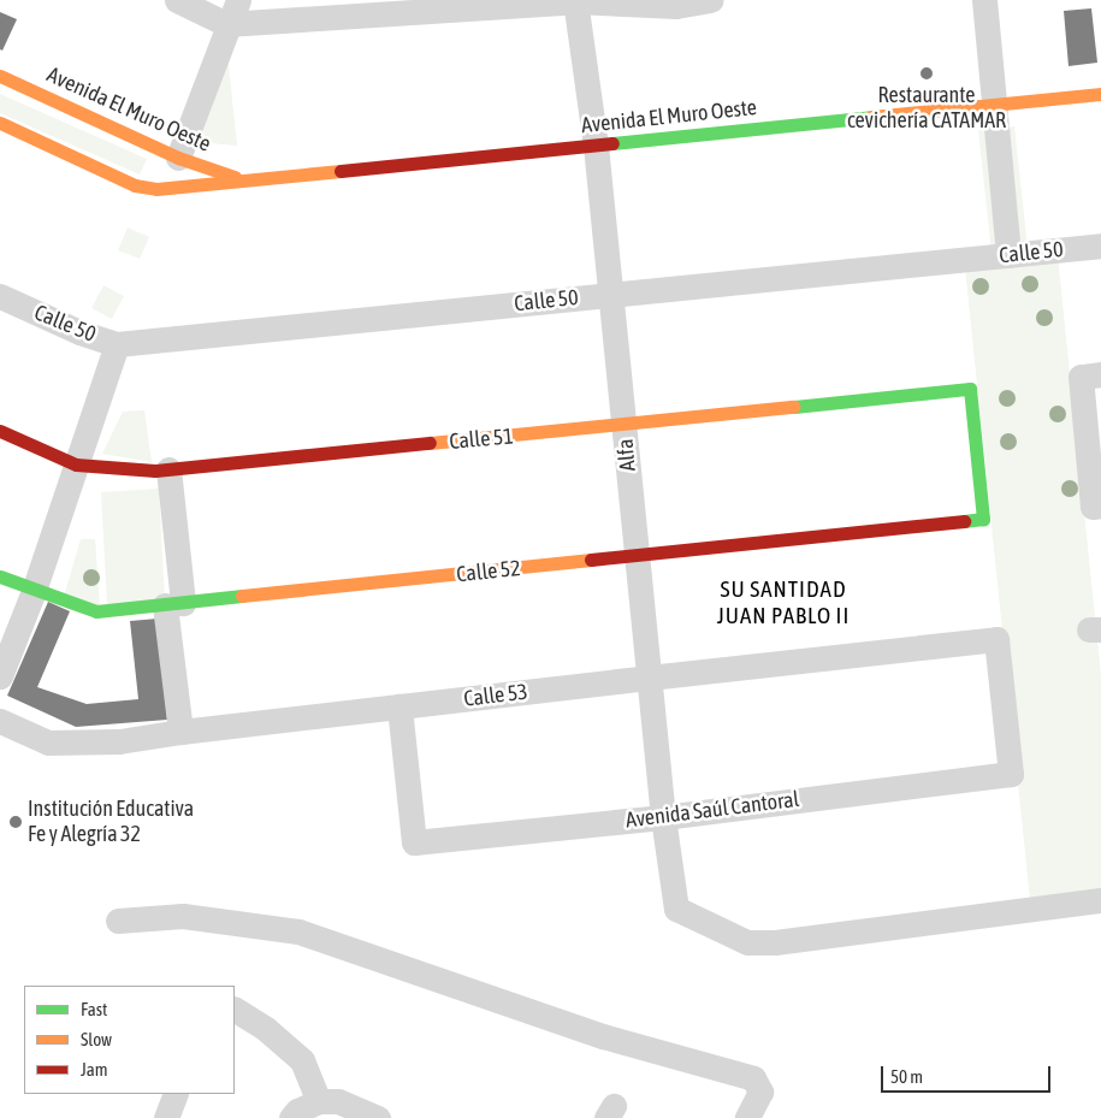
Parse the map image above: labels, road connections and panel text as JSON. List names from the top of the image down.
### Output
{
  "streets": {
    "street": [
      "Avenida El Muro Oeste",
      "Calle 50",
      "Calle 51",
      "Alfa",
      "Calle 52",
      "Calle 53",
      "Avenida Saúl Cantoral"
    ]
  },
  "crossings": [
    ["Avenida El Muro Oeste", "Alfa"],
    ["Calle 50", "Alfa"],
    ["Calle 51", "Alfa"],
    ["Calle 51", "Calle 52"],
    ["Alfa", "Calle 52"],
    ["Alfa", "Calle 53"],
    ["Alfa", "Avenida Saúl Cantoral"],
    ["Calle 53", "Avenida Saúl Cantoral"]
  ],
  "districts": ["SU SANTIDAD JUAN PABLO II"],
  "places": ["Restaurante cevichería CATAMAR", "Institución Educativa Fe y Alegría 32"],
  "legend": ["Fast", "Slow", "Jam"],
  "scale_bar": "50 m"
}
